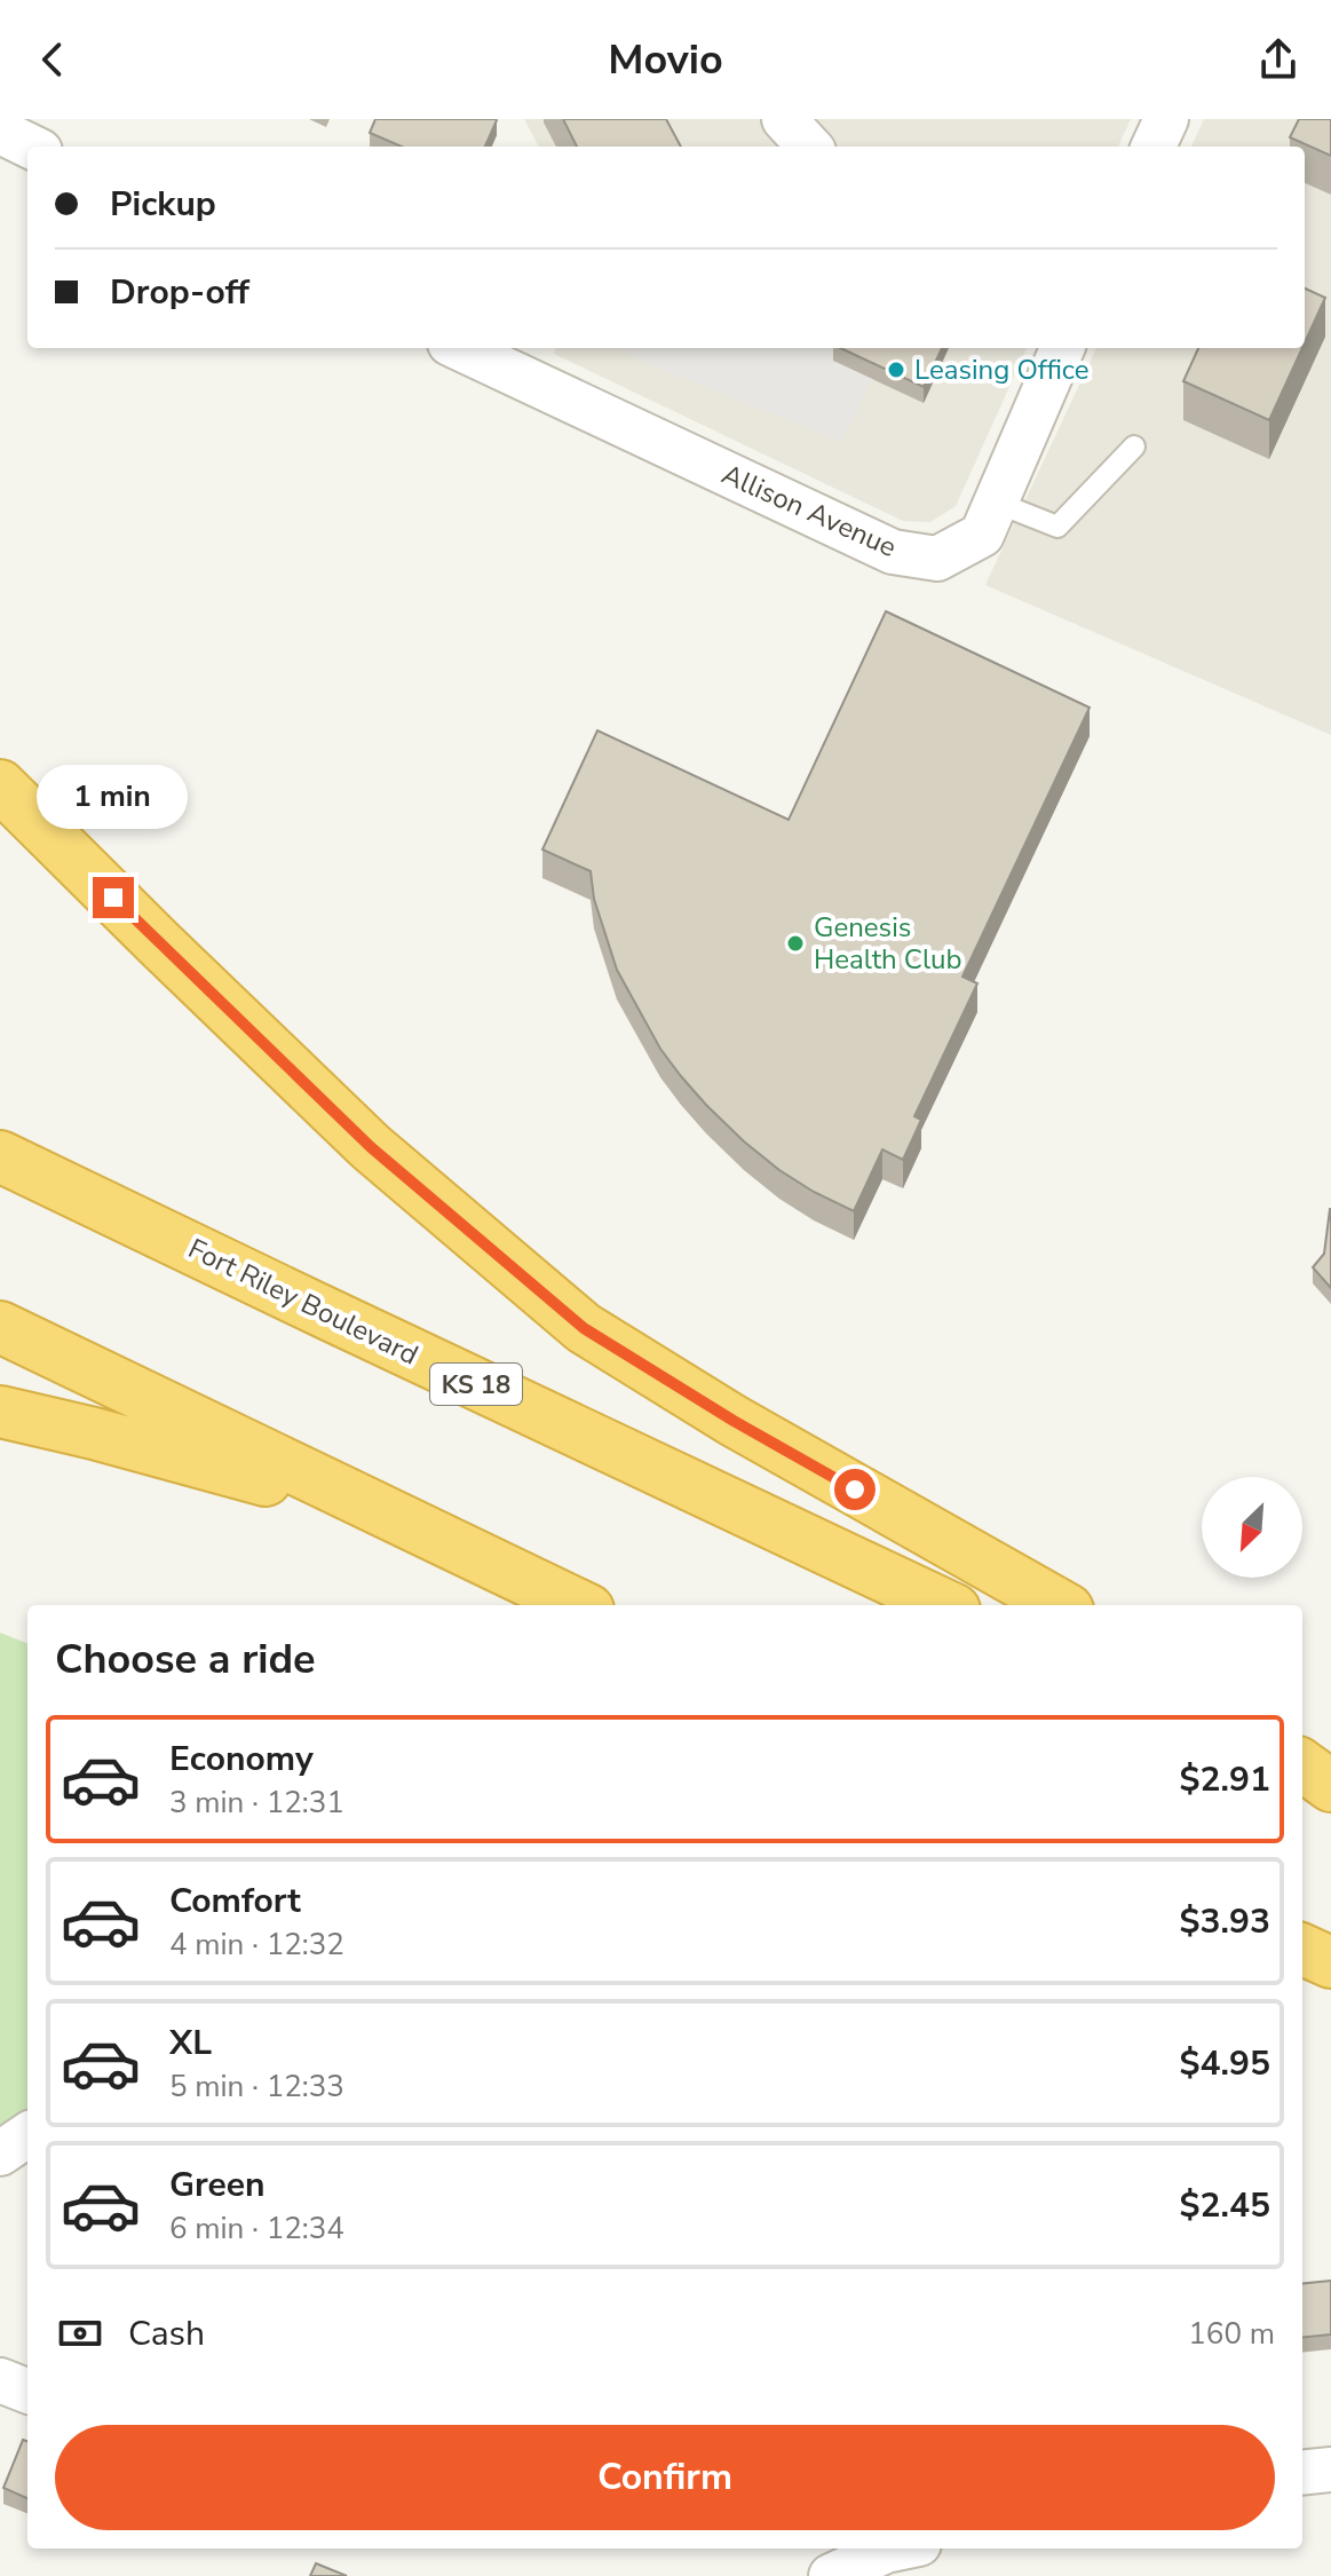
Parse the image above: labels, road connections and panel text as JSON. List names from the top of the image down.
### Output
{
  "streets": {
    "highway": ["Fort Riley Boulevard", "KS 18"],
    "street": ["Allison Avenue"]
  },
  "places": ["Leasing Office", "Genesis Health Club"],
  "north": "bottom left",
  "page": {
    "header": "Movio",
    "banner": ["Pickup", "Drop-off"],
    "bubble": "1 min",
    "heading": "Choose a ride",
    "list": [
      {
        "name": "Economy",
        "note": "3 min · 12:31",
        "value": "$2.91"
      },
      {
        "name": "Comfort",
        "note": "4 min · 12:32",
        "value": "$3.93"
      },
      {
        "name": "XL",
        "note": "5 min · 12:33",
        "value": "$4.95"
      },
      {
        "name": "Green",
        "note": "6 min · 12:34",
        "value": "$2.45"
      }
    ],
    "pay": ["Cash", "160 m"],
    "buttons": "Confirm"
  }
}
